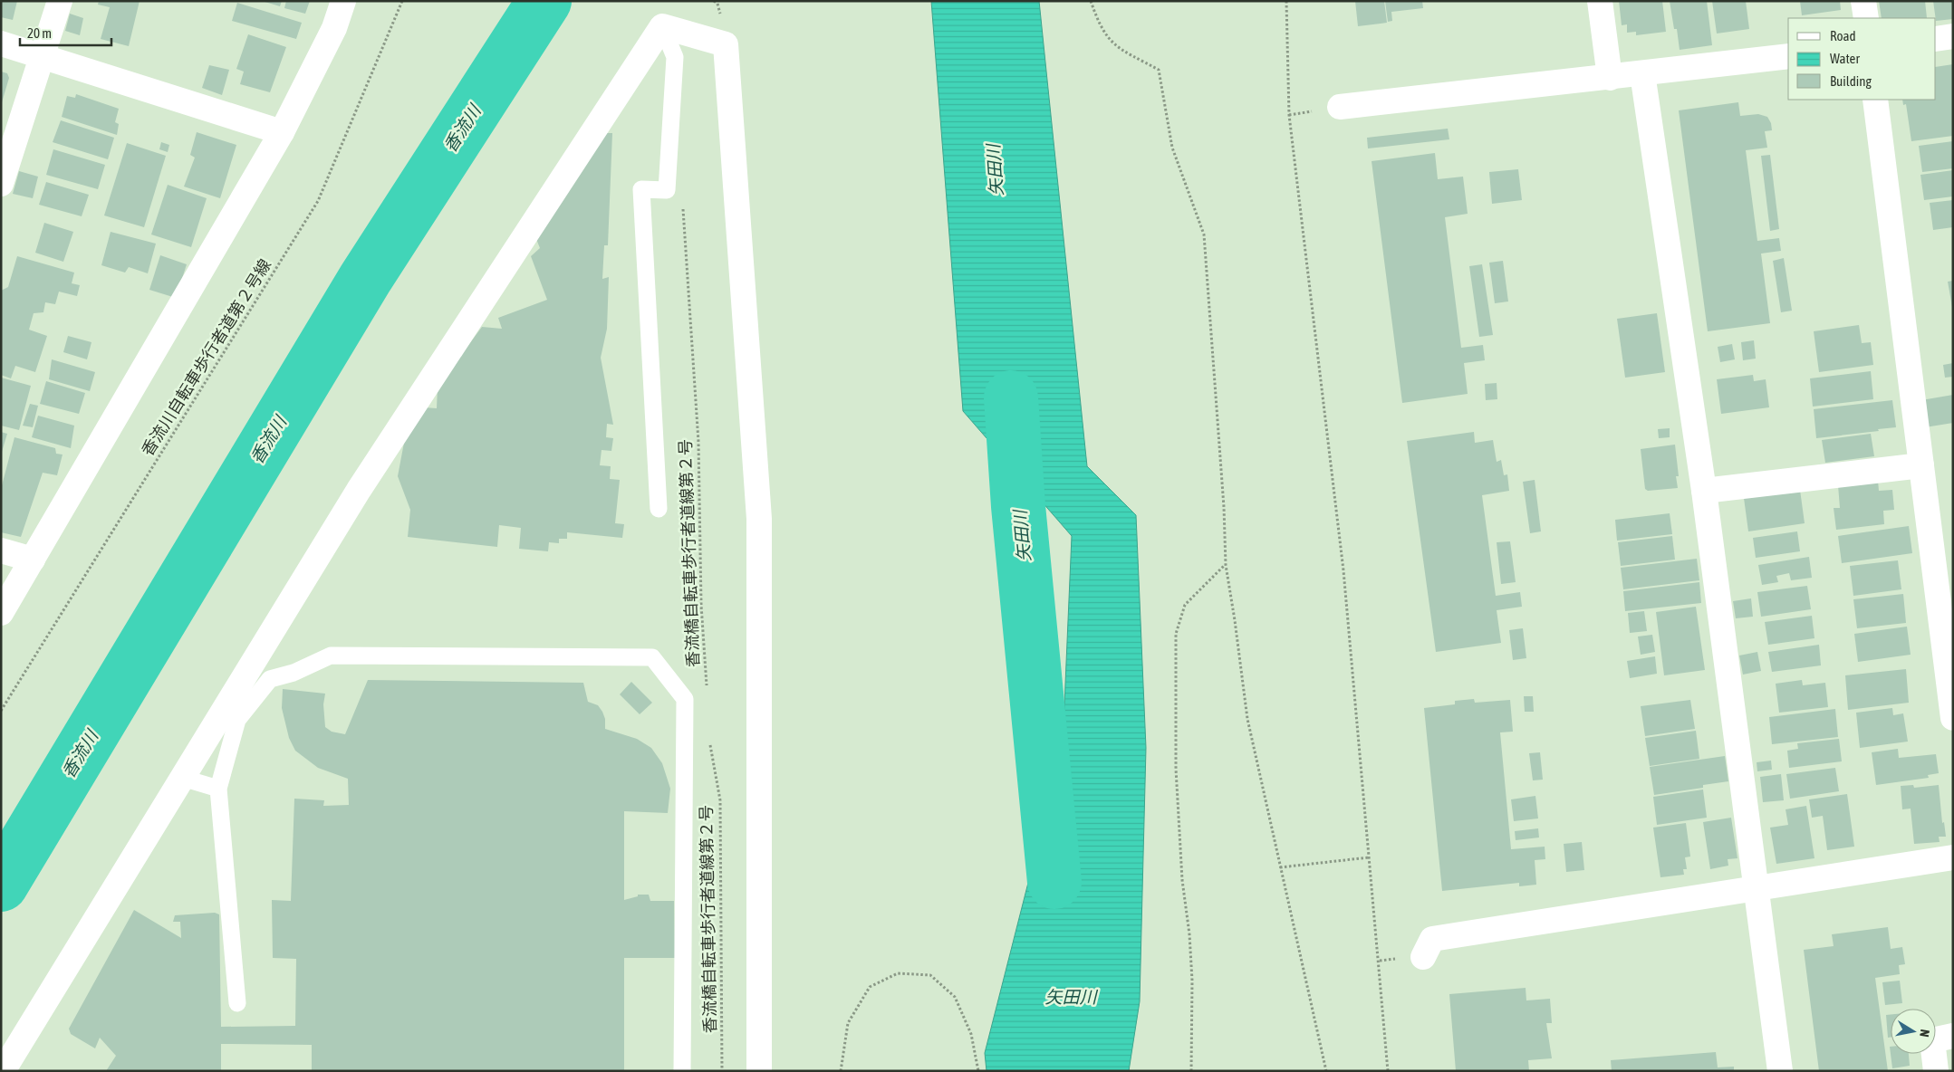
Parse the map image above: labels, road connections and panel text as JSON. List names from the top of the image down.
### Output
{
  "streets": {
    "path": ["香流川自転車歩行者道第２号線", "香流橋自転車歩行者道線第２号"]
  },
  "water": ["香流川", "矢田川"],
  "legend": ["Road", "Water", "Building"],
  "scale_bar": "20 m",
  "north": "right"
}
